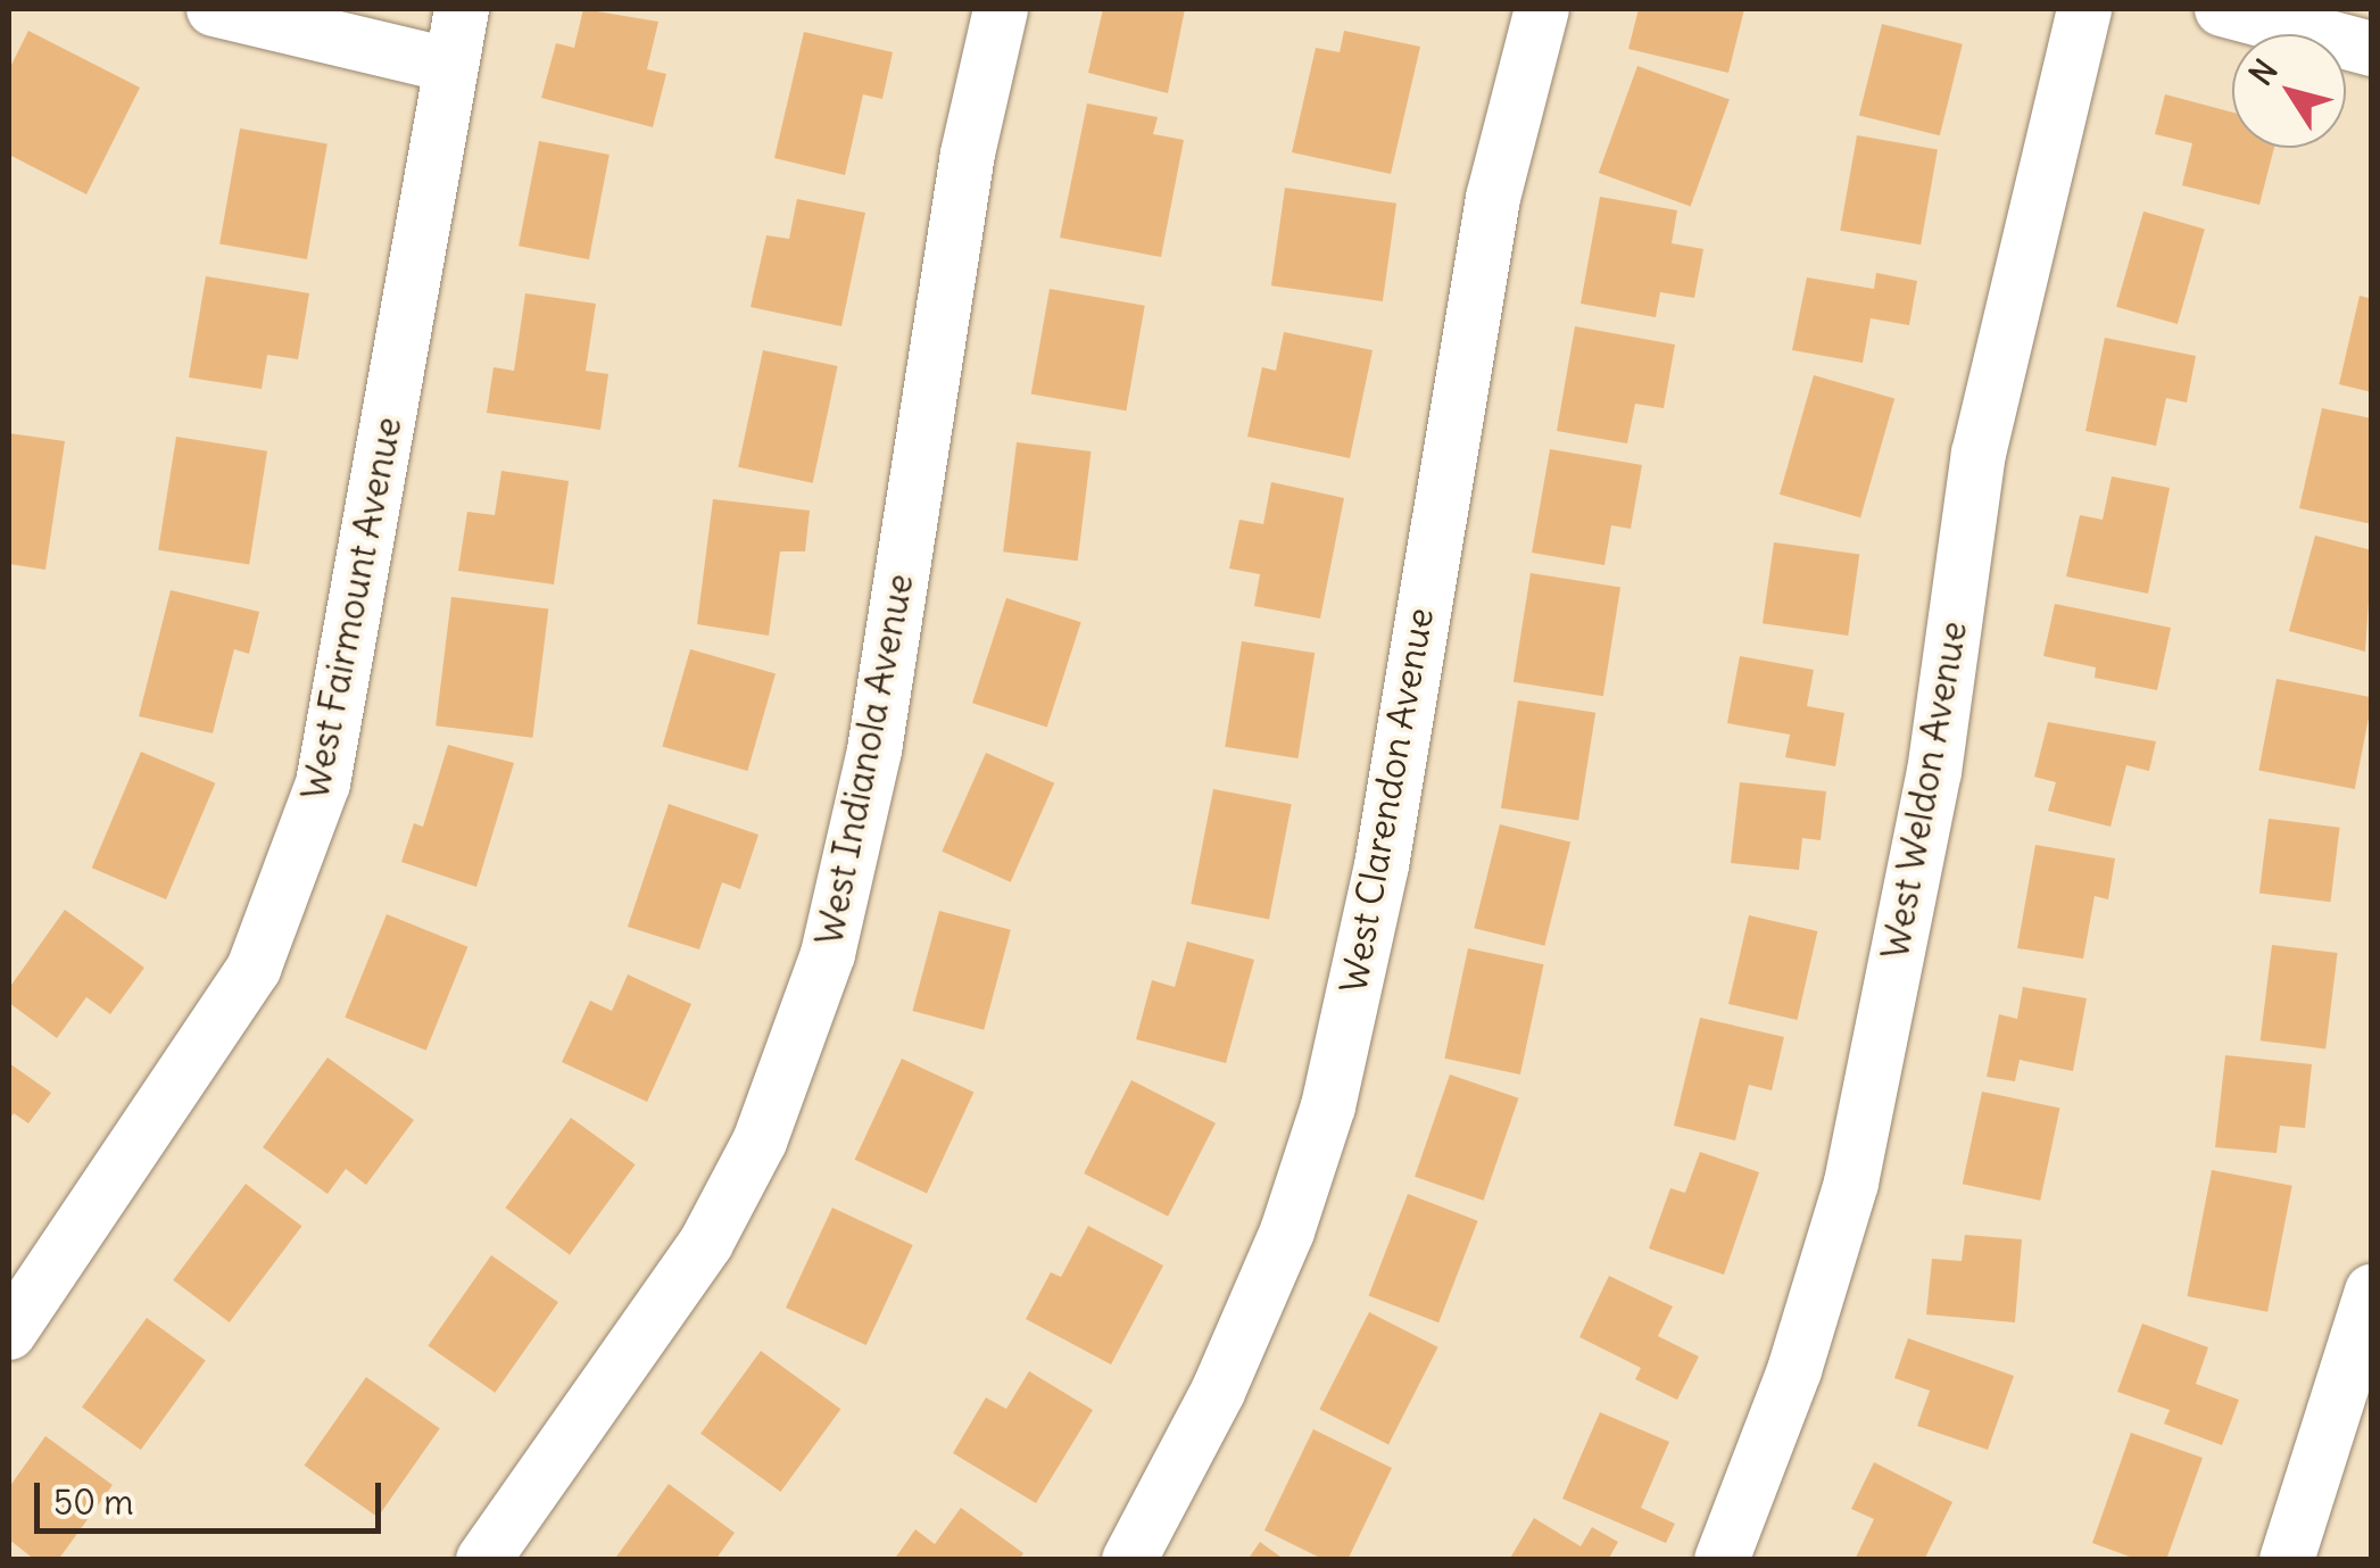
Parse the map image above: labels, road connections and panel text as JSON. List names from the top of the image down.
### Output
{
  "streets": {
    "street": [
      "West Fairmount Avenue",
      "West Indianola Avenue",
      "West Weldon Avenue",
      "West Clarendon Avenue"
    ]
  },
  "scale_bar": "50 m",
  "north": "top left"
}
